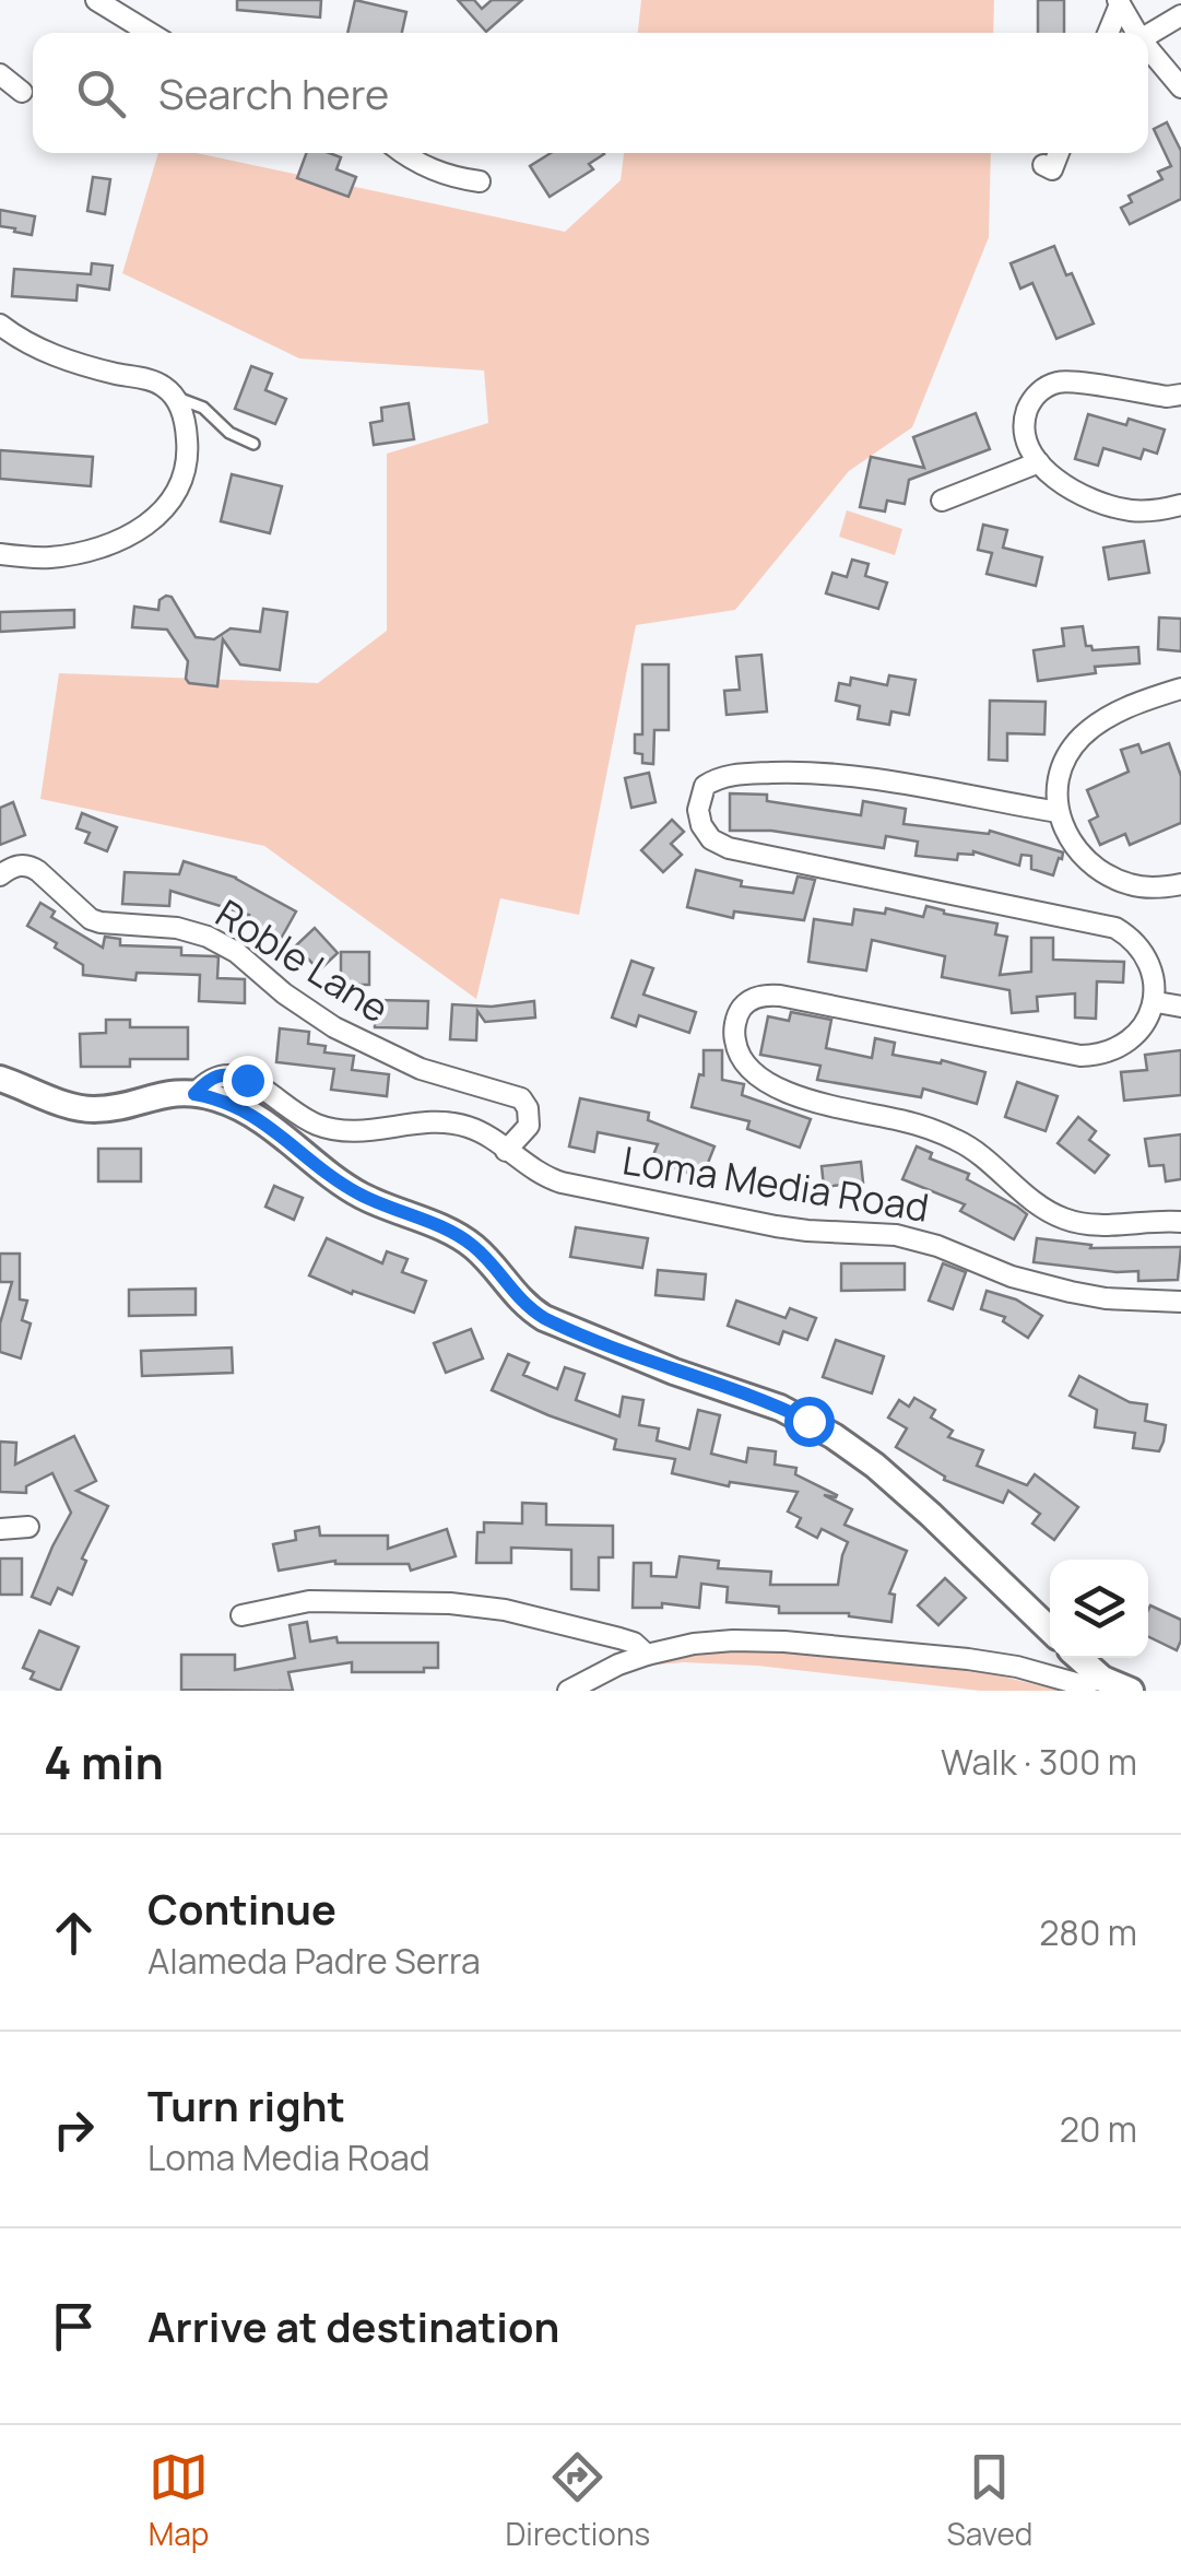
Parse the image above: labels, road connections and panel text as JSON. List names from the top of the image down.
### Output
{
  "streets": {
    "street": ["Roble Lane", "Loma Media Road"]
  },
  "crossings": [
    ["Roble Lane", "Loma Media Road"]
  ],
  "page": {
    "search": "Search here",
    "heading": ["4 min", "Walk · 300 m"],
    "list": [
      ["Continue", "Alameda Padre Serra", "280 m"],
      ["Turn right", "Loma Media Road", "20 m"],
      "Arrive at destination"
    ],
    "nav": ["Map", "Directions", "Saved"]
  }
}
